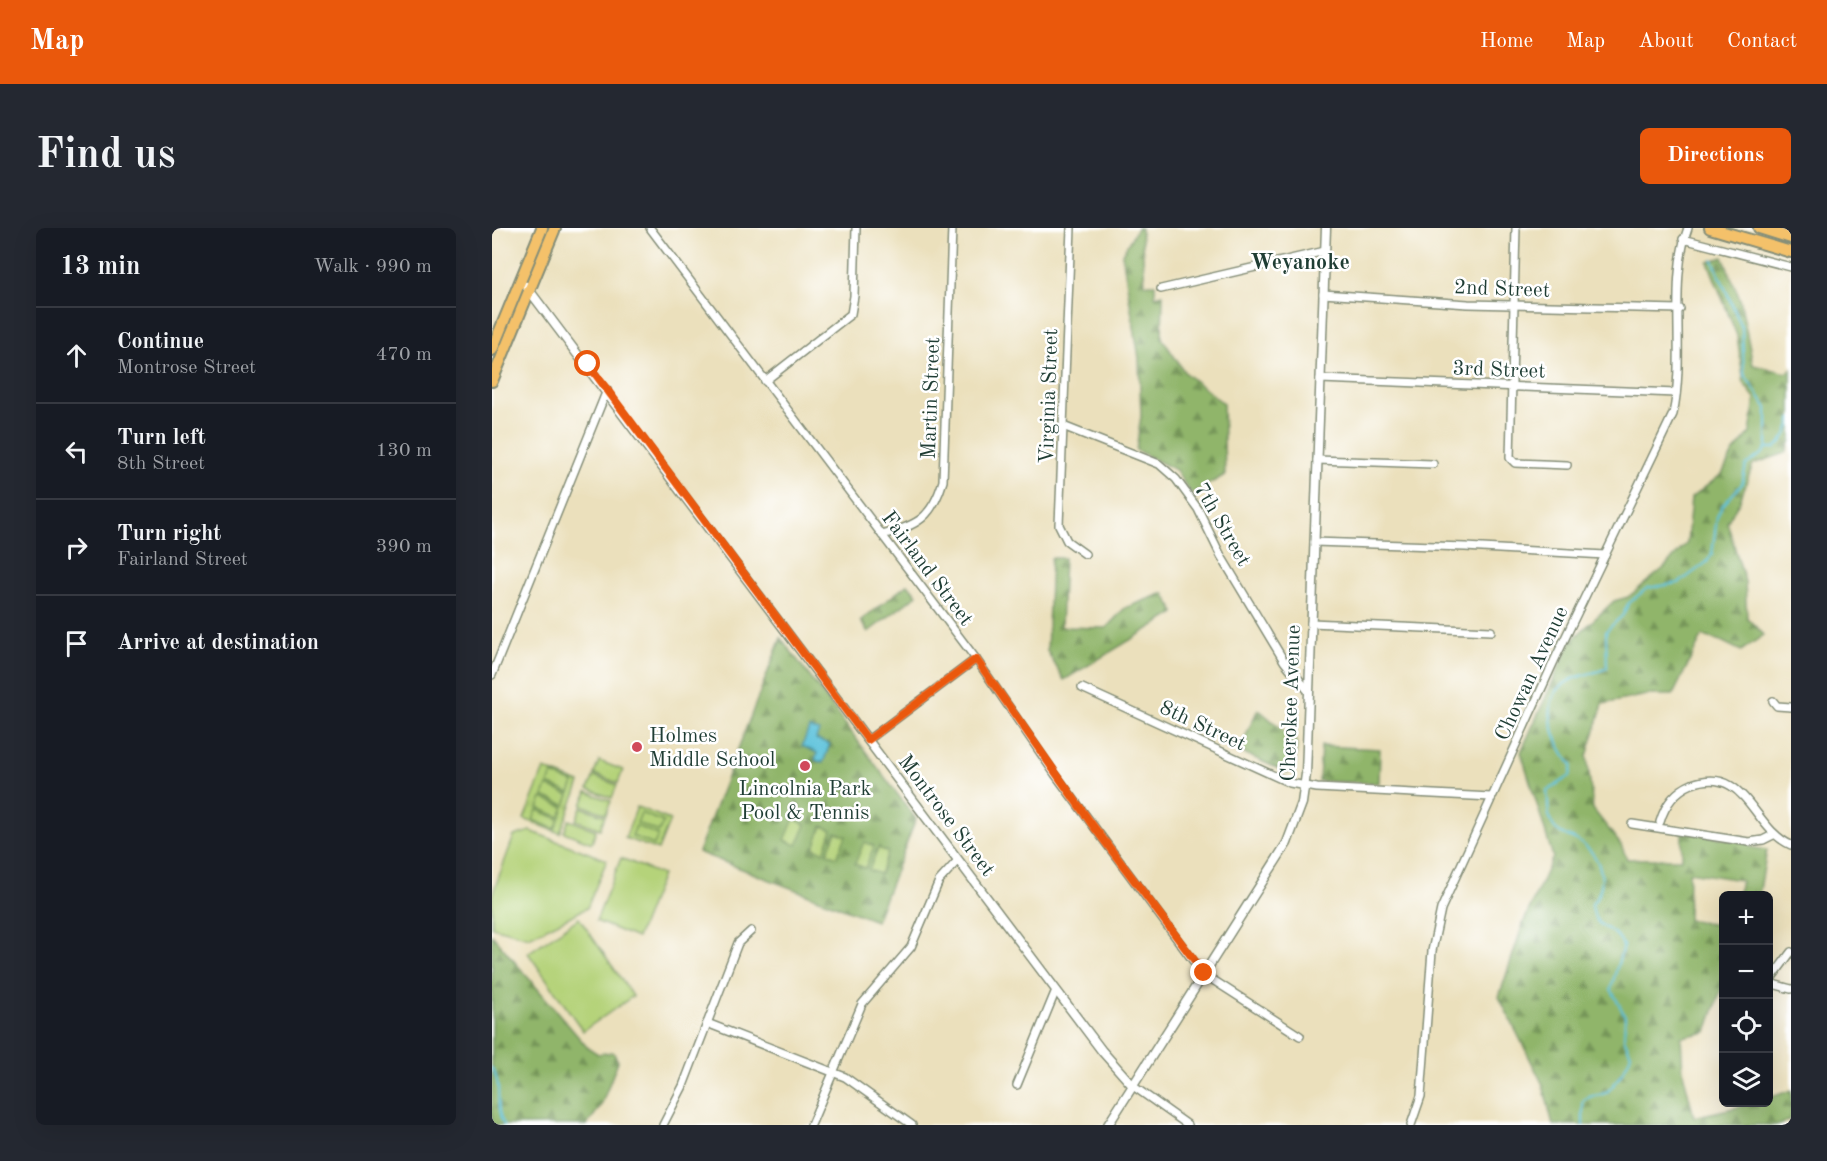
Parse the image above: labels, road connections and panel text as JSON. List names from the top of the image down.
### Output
{
  "streets": {
    "street": [
      "2nd Street",
      "3rd Street",
      "Virginia Street",
      "Martin Street",
      "7th Street",
      "Fairland Street",
      "Chowan Avenue",
      "Cherokee Avenue",
      "8th Street",
      "Montrose Street"
    ]
  },
  "crossings": [
    ["2nd Street", "Chowan Avenue"],
    ["2nd Street", "Cherokee Avenue"],
    ["3rd Street", "Chowan Avenue"],
    ["3rd Street", "Cherokee Avenue"],
    ["Virginia Street", "7th Street"],
    ["Martin Street", "Fairland Street"],
    ["7th Street", "Cherokee Avenue"],
    ["Fairland Street", "Cherokee Avenue"],
    ["Chowan Avenue", "8th Street"],
    ["Cherokee Avenue", "8th Street"],
    ["Cherokee Avenue", "Montrose Street"]
  ],
  "districts": ["Weyanoke"],
  "places": ["Holmes Middle School", "Lincolnia Park Pool & Tennis"],
  "page": {
    "header": "Map",
    "nav": [
      "Home",
      "Map",
      "About",
      "Contact"
    ],
    "buttons": "Directions",
    "title": "Find us",
    "heading": ["13 min", "Walk · 990 m"],
    "list": [
      ["Continue", "Montrose Street", "470 m"],
      ["Turn left", "8th Street", "130 m"],
      ["Turn right", "Fairland Street", "390 m"],
      "Arrive at destination"
    ],
    "map_buttons": ["+", "−"]
  }
}
